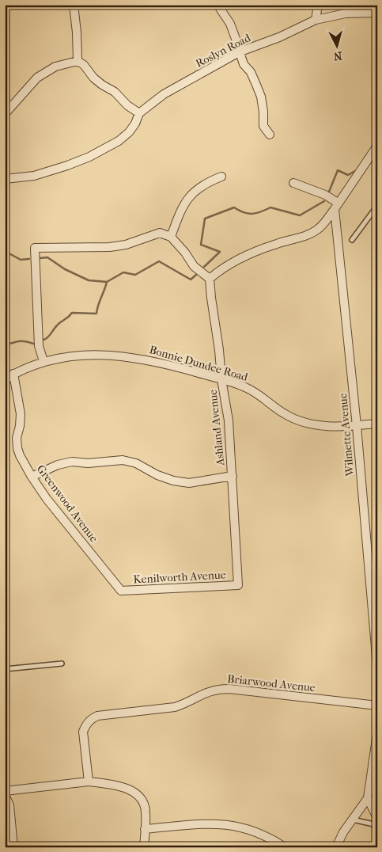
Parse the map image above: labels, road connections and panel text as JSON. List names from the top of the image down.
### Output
{
  "streets": {
    "street": [
      "Roslyn Road",
      "Bonnie Dundee Road",
      "Ashland Avenue",
      "Wilmette Avenue",
      "Greenwood Avenue",
      "Kenilworth Avenue",
      "Briarwood Avenue"
    ]
  },
  "crossings": [
    ["Bonnie Dundee Road", "Ashland Avenue"],
    ["Bonnie Dundee Road", "Wilmette Avenue"],
    ["Bonnie Dundee Road", "Greenwood Avenue"],
    ["Ashland Avenue", "Kenilworth Avenue"],
    ["Greenwood Avenue", "Kenilworth Avenue"]
  ],
  "north": "bottom"
}
